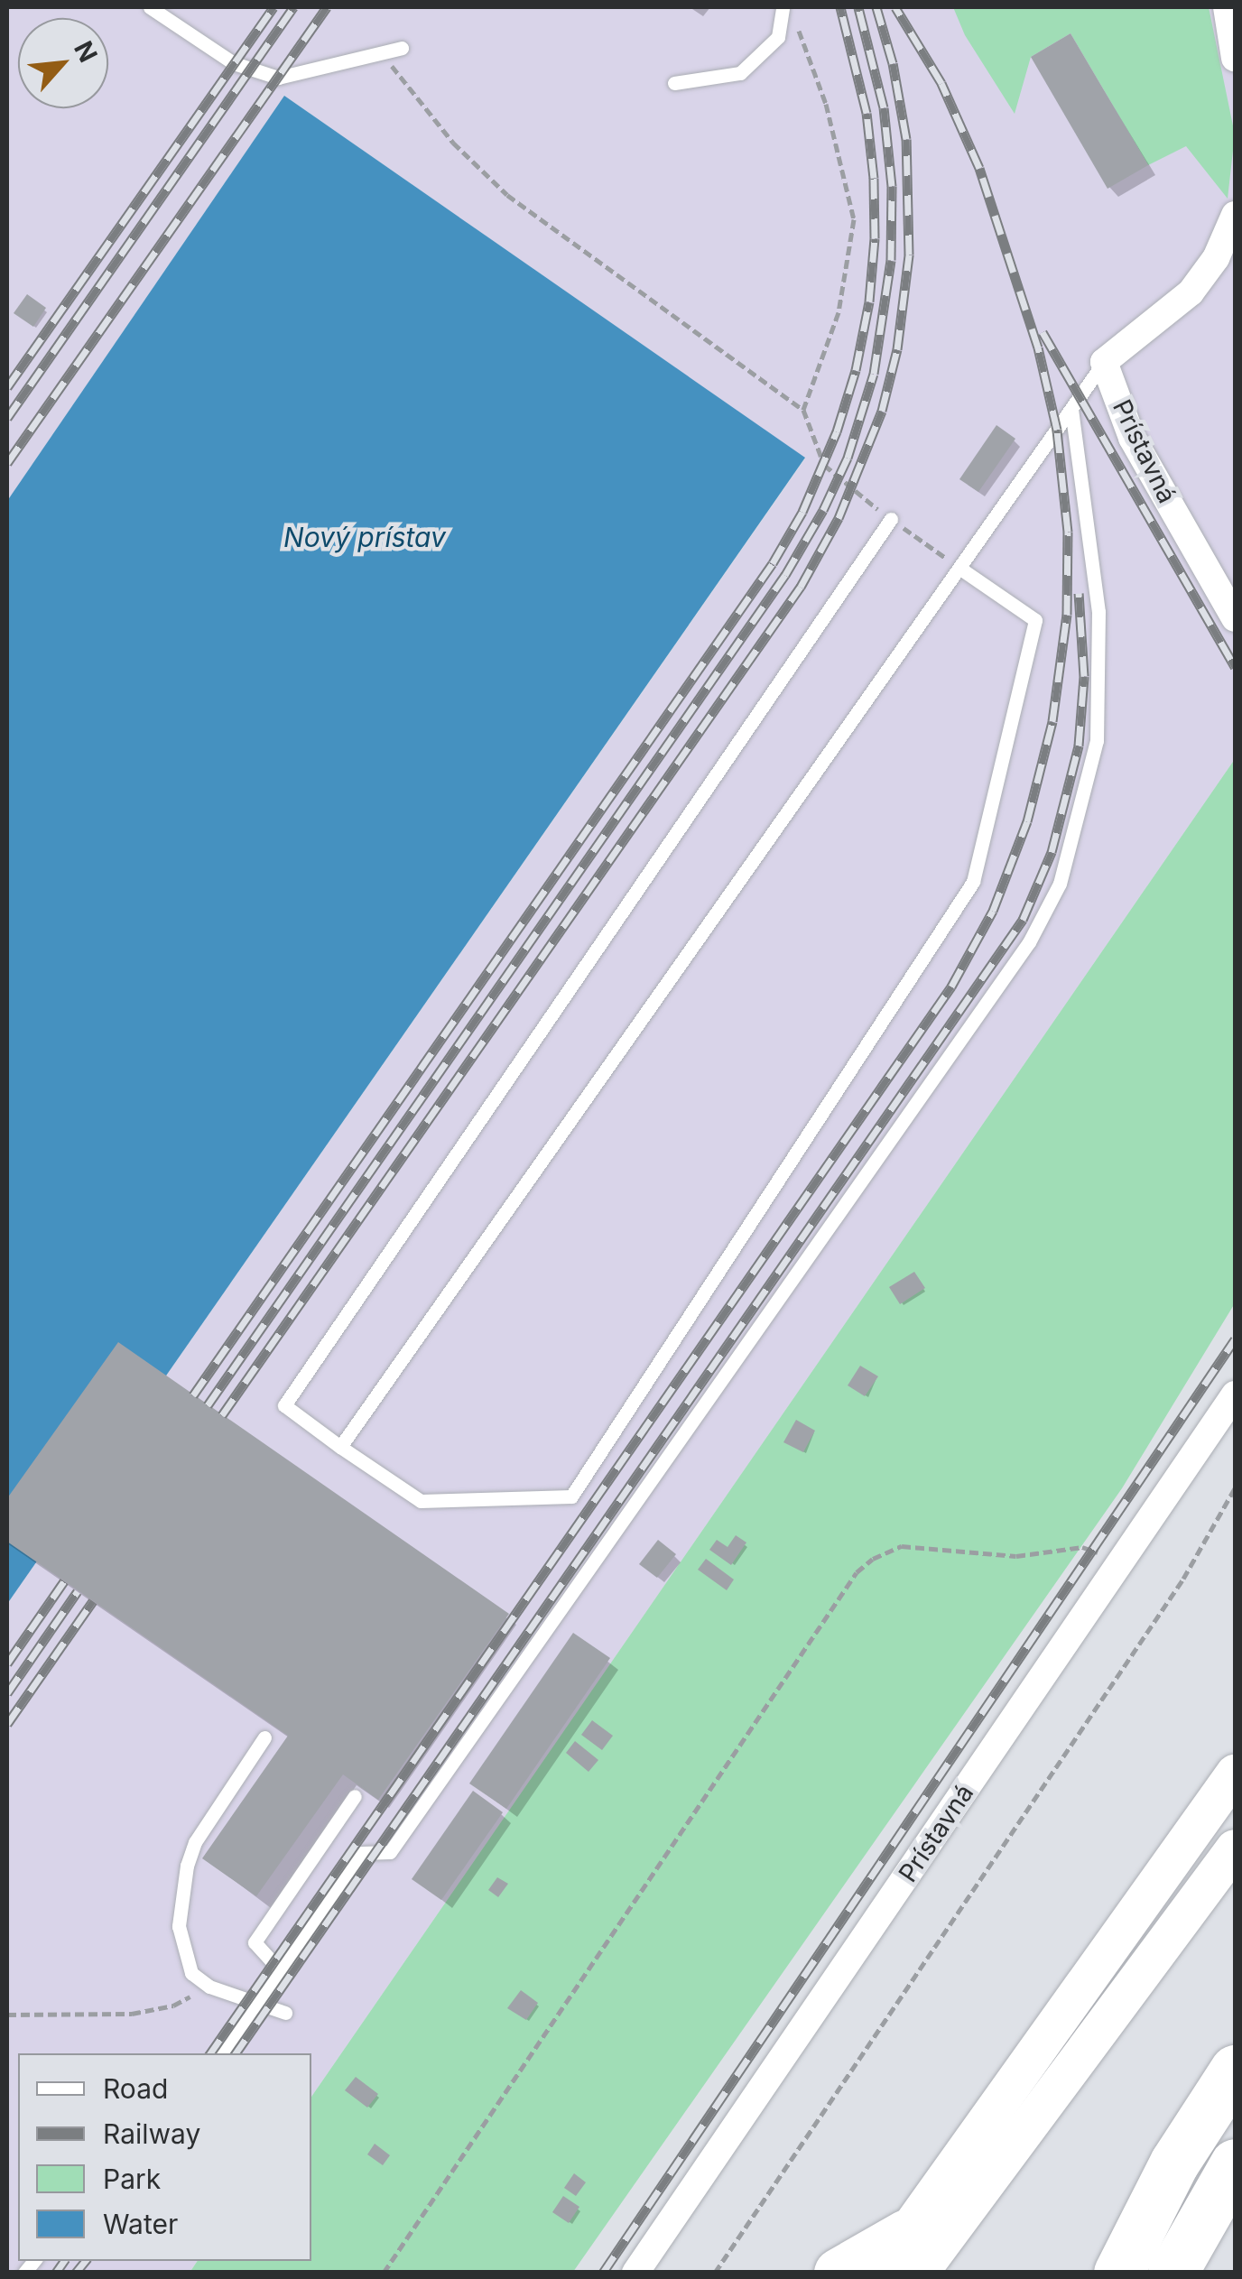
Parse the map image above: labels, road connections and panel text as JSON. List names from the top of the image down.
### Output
{
  "streets": {
    "street": ["Prístavná"]
  },
  "water": ["Nový prístav"],
  "legend": [
    "Road",
    "Railway",
    "Park",
    "Water"
  ],
  "north": "top right"
}
